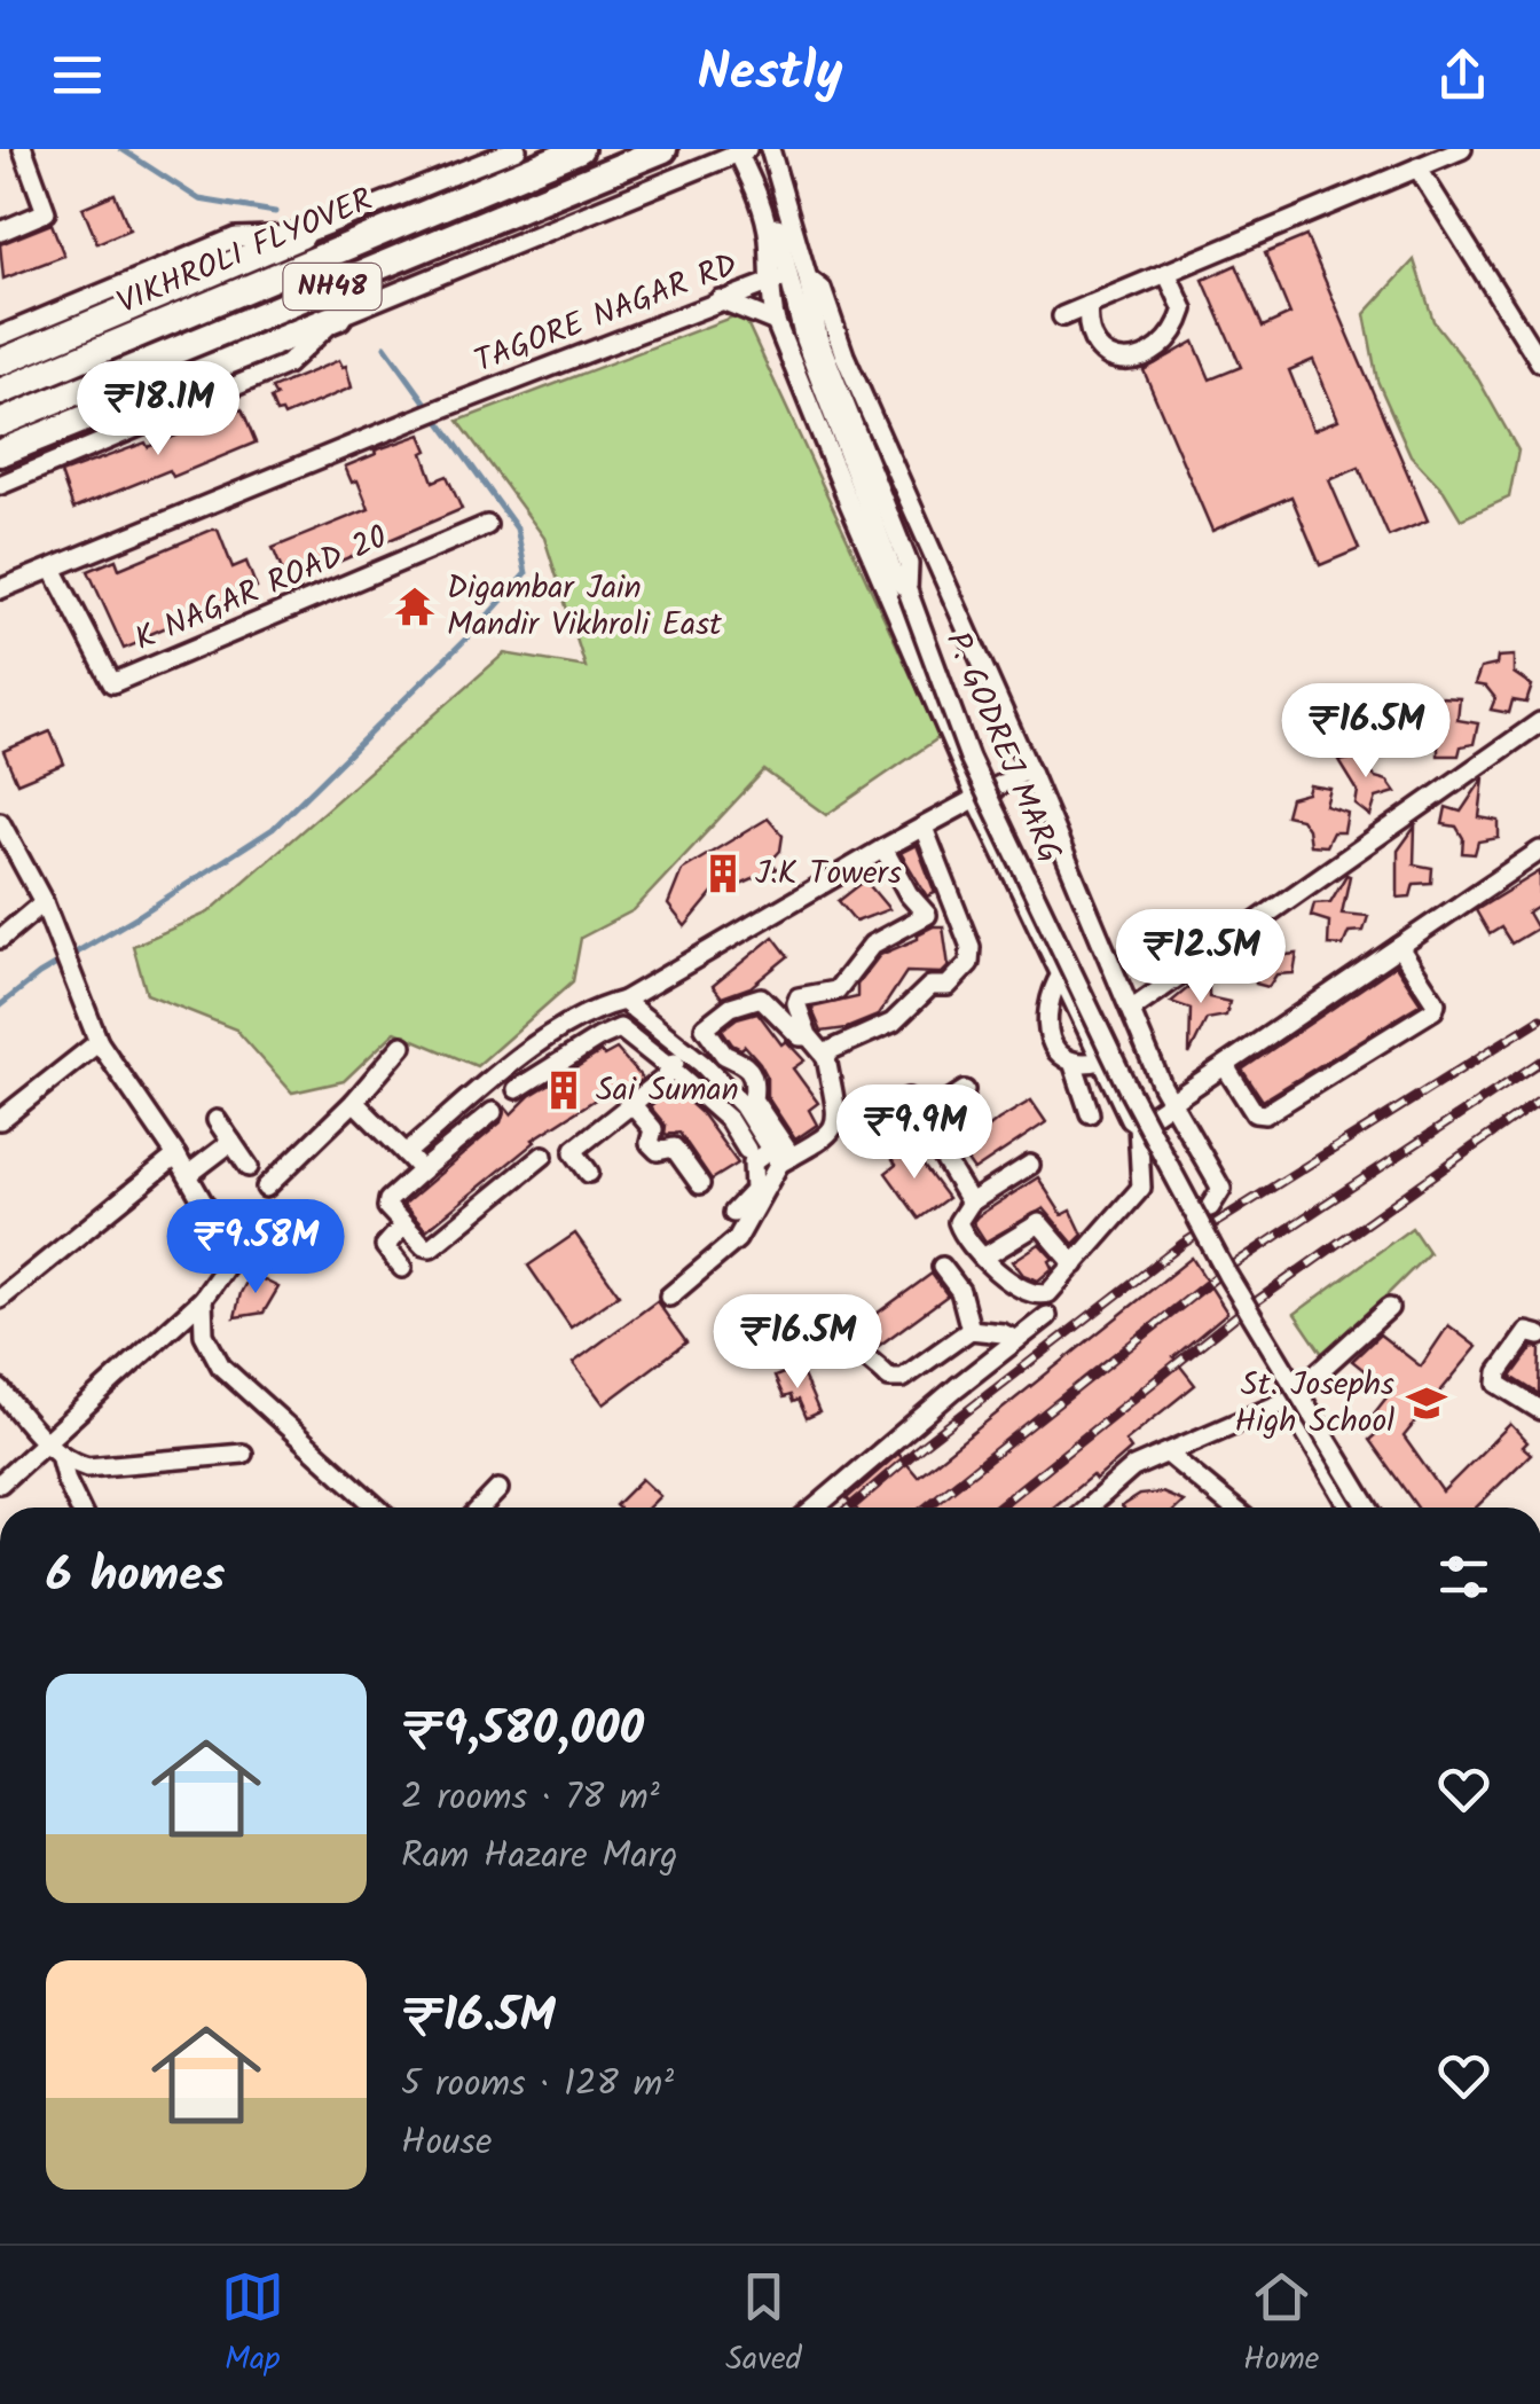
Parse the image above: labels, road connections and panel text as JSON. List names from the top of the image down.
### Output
{
  "streets": {
    "highway": ["VIKHROLI FLYOVER", "NH48"],
    "street": ["TAGORE NAGAR RD", "K NAGAR ROAD 20", "P. GODREJ MARG"]
  },
  "crossings": [
    ["TAGORE NAGAR RD", "K NAGAR ROAD 20"]
  ],
  "places": {
    "temple": ["Digambar Jain Mandir Vikhroli East"],
    "building": ["J.K Towers", "Sai Suman"],
    "school or university": ["St. Josephs High School"]
  },
  "page": {
    "header": "Nestly",
    "price": [
      "₹18.1M",
      "₹16.5M",
      "₹12.5M",
      "₹9.9M",
      "₹9.58M",
      "₹16.5M"
    ],
    "heading": "6 homes",
    "list": [
      {
        "name": "₹9,580,000",
        "note": "2 rooms · 78 m² · Ram Hazare Marg"
      },
      {
        "name": "₹16.5M",
        "note": "5 rooms · 128 m² · House"
      }
    ],
    "tabs": ["Map", "Saved", "Home"]
  }
}
